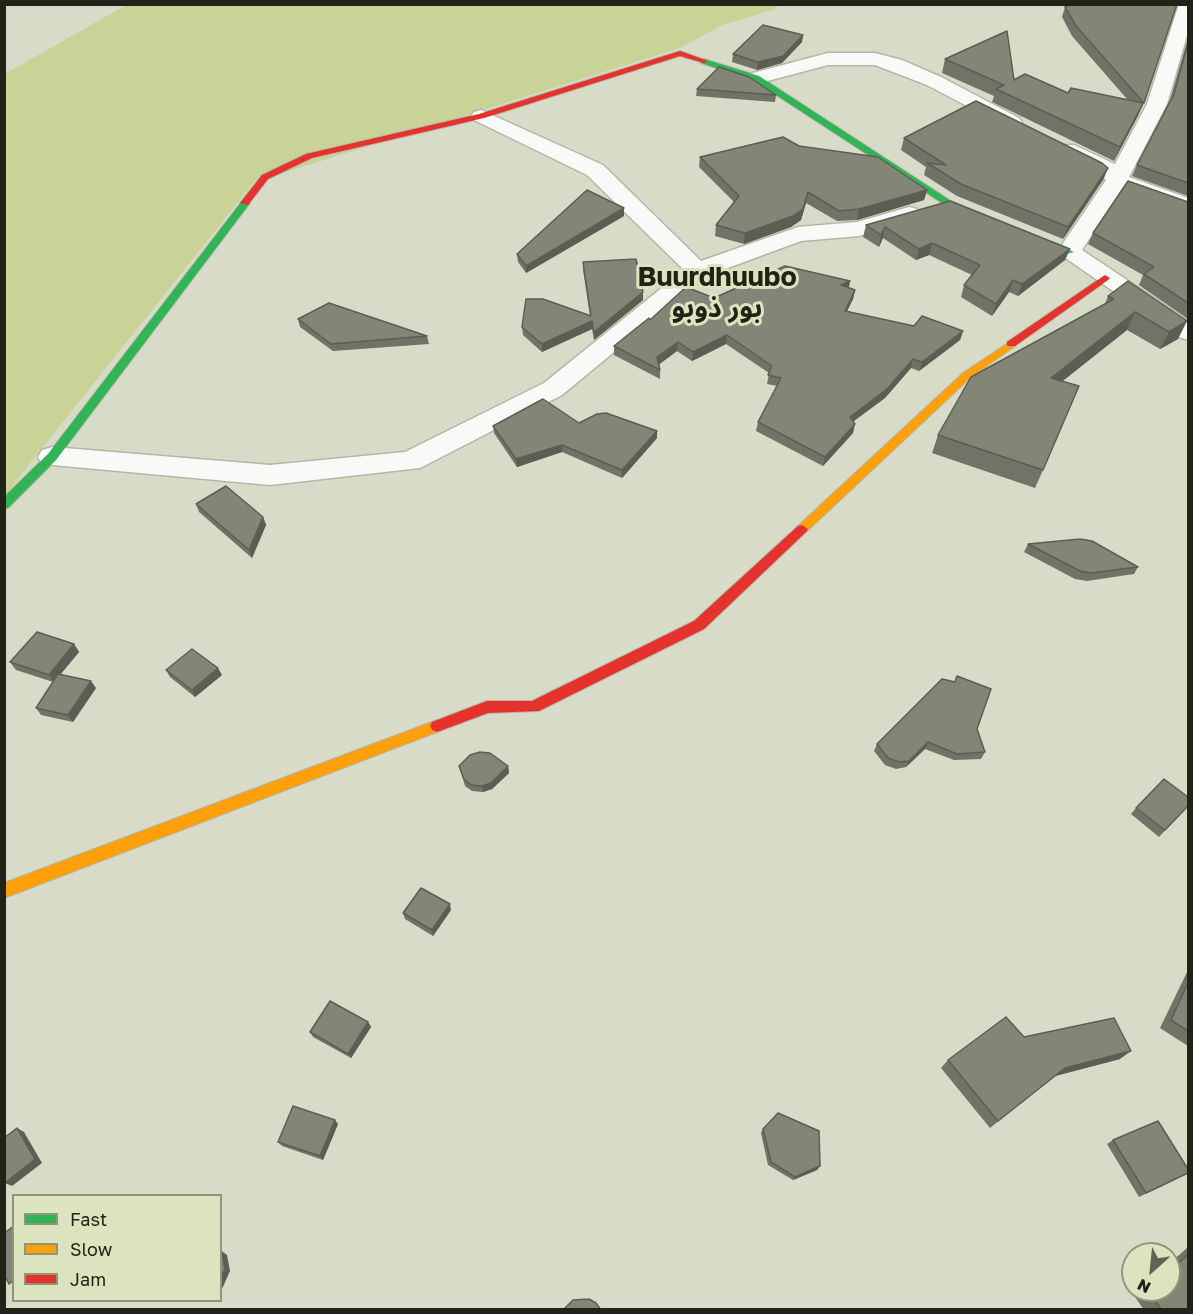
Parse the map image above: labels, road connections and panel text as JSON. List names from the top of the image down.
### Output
{
  "districts": ["Buurdhuubo بور ذوبو"],
  "legend": ["Fast", "Slow", "Jam"],
  "north": "bottom left"
}
